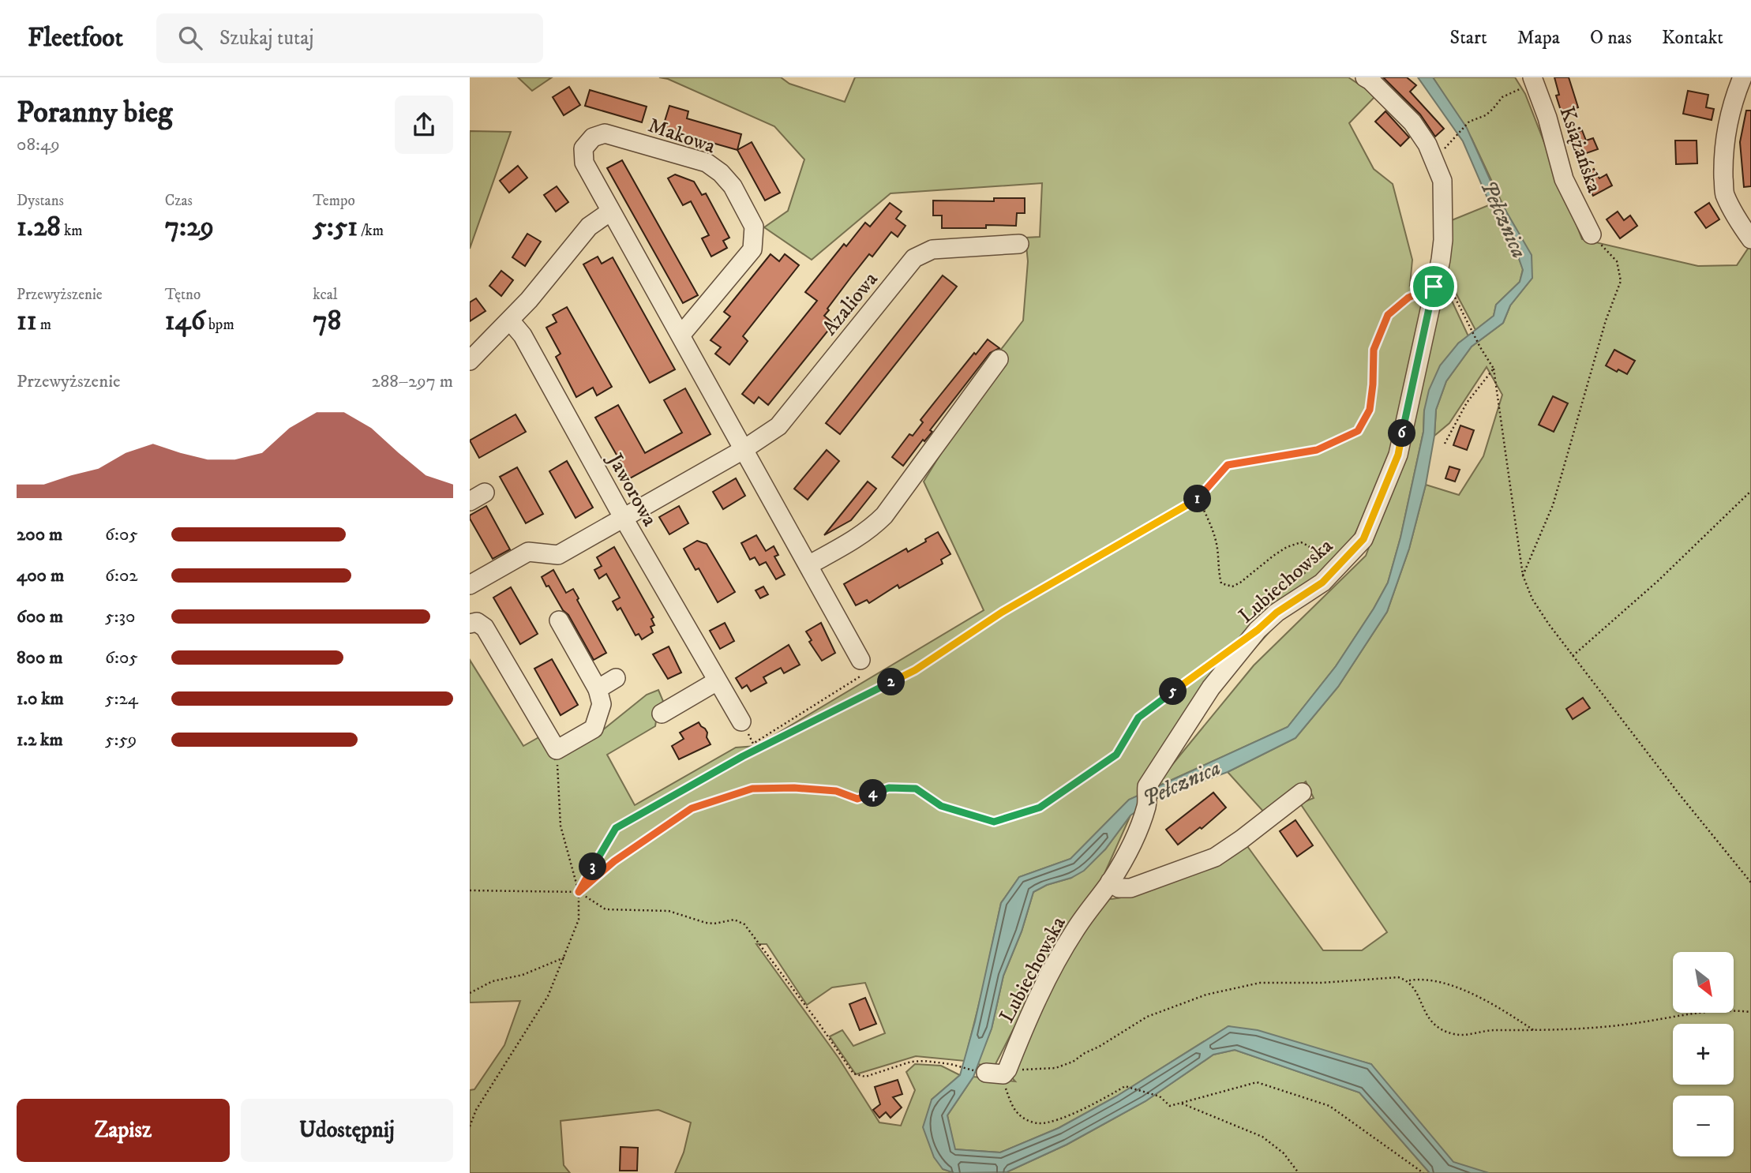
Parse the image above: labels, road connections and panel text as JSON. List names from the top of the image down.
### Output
{
  "streets": {
    "street": [
      "Makowa",
      "Książańska",
      "Azaliowa",
      "Jaworowa",
      "Lubiechowska"
    ]
  },
  "crossings": [
    ["Azaliowa", "Jaworowa"]
  ],
  "water": ["Pełcznica"],
  "north": "bottom right",
  "page": {
    "header": "Fleetfoot",
    "search": "Szukaj tutaj",
    "nav": [
      "Start",
      "Mapa",
      "O nas",
      "Kontakt"
    ],
    "heading": ["Poranny bieg", "08:49"],
    "stats": [
      ["Dystans", "1.28 km"],
      ["Czas", "7:29"],
      ["Tempo", "5:51 /km"],
      ["Przewyższenie", "11 m"],
      ["Tętno", "146 bpm"],
      ["kcal", "78"]
    ],
    "chart": ["Przewyższenie", "288–297 m"],
    "pins": [
      "6",
      "1",
      "2",
      "5",
      "4",
      "3"
    ],
    "list": [
      {
        "name": "200 m",
        "note": "6:05"
      },
      {
        "name": "400 m",
        "note": "6:02"
      },
      {
        "name": "600 m",
        "note": "5:30"
      },
      {
        "name": "800 m",
        "note": "6:05"
      },
      {
        "name": "1.0 km",
        "note": "5:24"
      },
      {
        "name": "1.2 km",
        "note": "5:59"
      }
    ],
    "map_buttons": ["+", "−"],
    "buttons": ["Zapisz", "Udostępnij"]
  }
}
